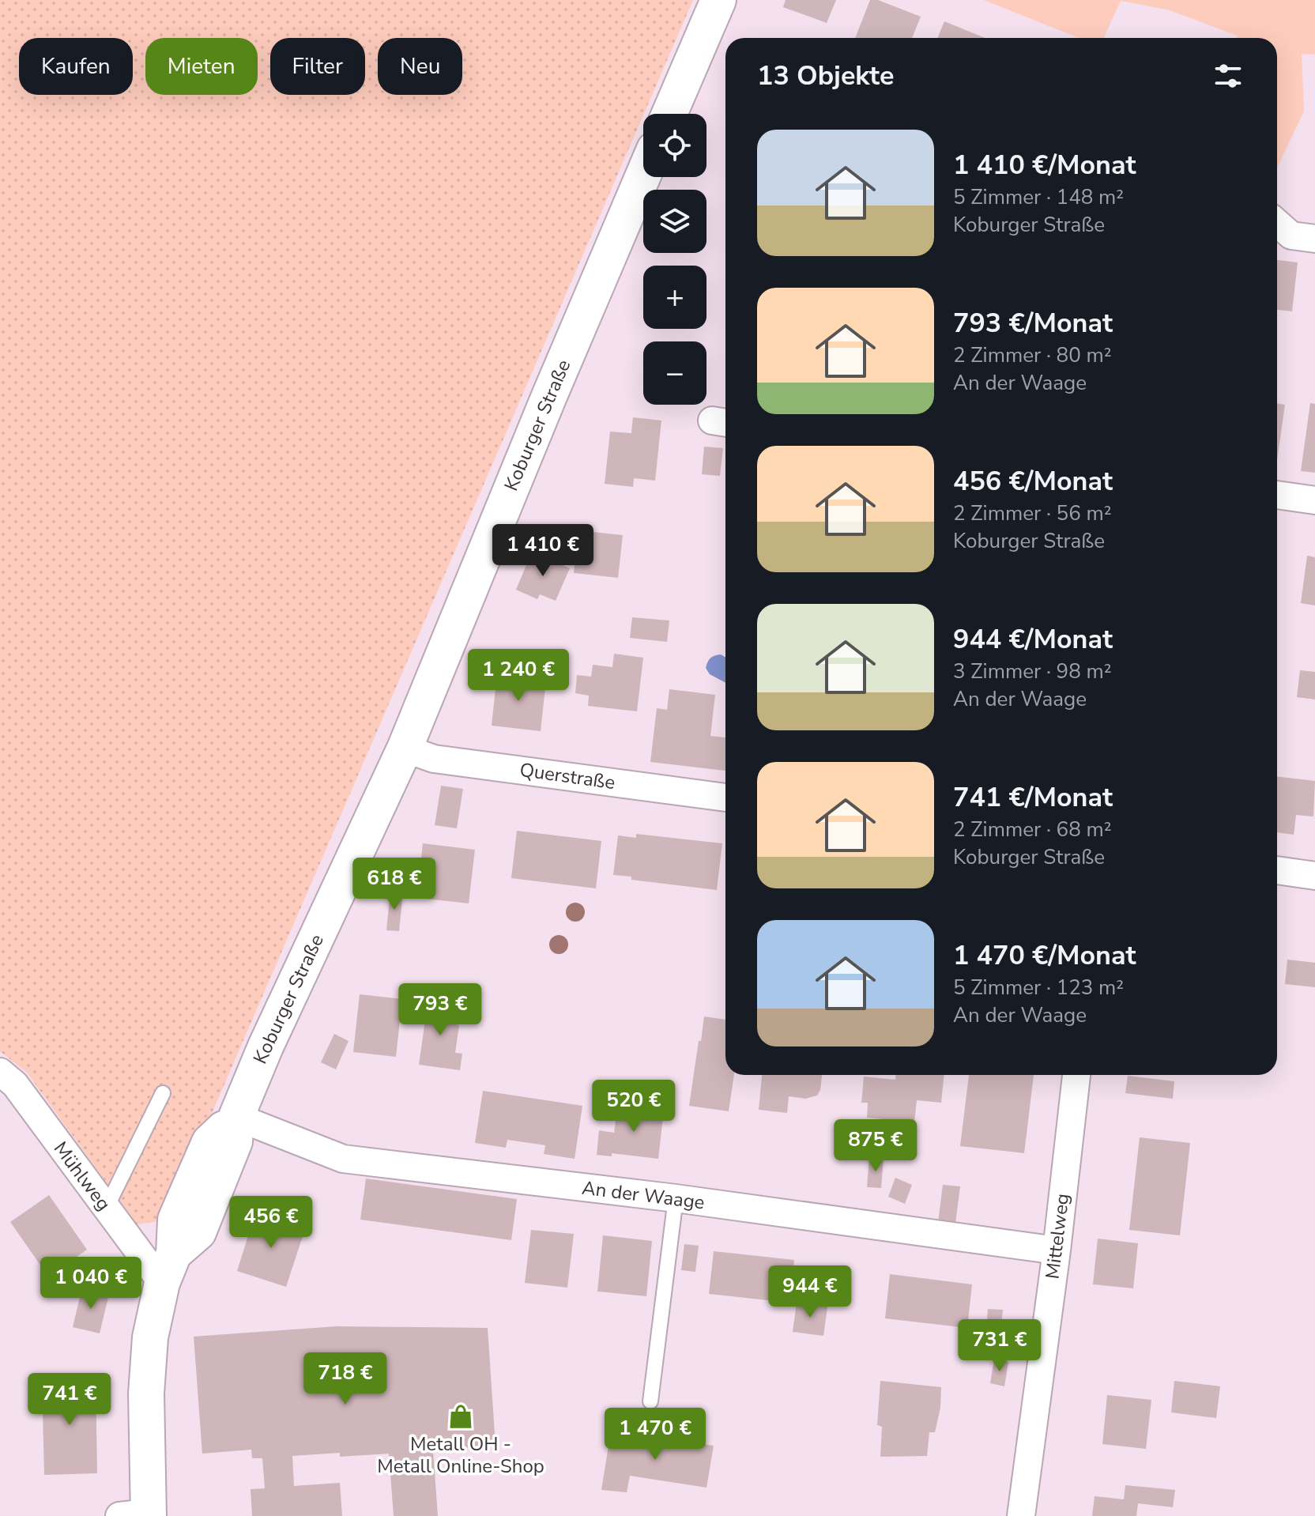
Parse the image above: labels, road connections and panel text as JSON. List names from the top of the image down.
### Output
{
  "streets": {
    "main road": ["Koburger Straße"],
    "street": [
      "Querstraße",
      "Mühlweg",
      "An der Waage",
      "Mittelweg"
    ]
  },
  "crossings": [
    ["Koburger Straße", "Querstraße"],
    ["Koburger Straße", "Mühlweg"],
    ["Koburger Straße", "An der Waage"],
    ["An der Waage", "Mittelweg"]
  ],
  "places": {
    "shop": ["Metall OH - Metall Online-Shop"]
  },
  "page": {
    "chip": [
      "Kaufen",
      "Mieten",
      "Filter",
      "Neu"
    ],
    "heading": "13 Objekte",
    "map_buttons": ["+", "−"],
    "list": [
      {
        "name": "1 410 €/Monat",
        "note": "5 Zimmer · 148 m² · Koburger Straße"
      },
      {
        "name": "793 €/Monat",
        "note": "2 Zimmer · 80 m² · An der Waage"
      },
      {
        "name": "456 €/Monat",
        "note": "2 Zimmer · 56 m² · Koburger Straße"
      },
      {
        "name": "944 €/Monat",
        "note": "3 Zimmer · 98 m² · An der Waage"
      },
      {
        "name": "741 €/Monat",
        "note": "2 Zimmer · 68 m² · Koburger Straße"
      },
      {
        "name": "1 470 €/Monat",
        "note": "5 Zimmer · 123 m² · An der Waage"
      }
    ],
    "price": [
      "1 410 €",
      "1 240 €",
      "618 €",
      "793 €",
      "520 €",
      "875 €",
      "456 €",
      "1 040 €",
      "944 €",
      "731 €",
      "718 €",
      "741 €",
      "1 470 €"
    ]
  }
}
